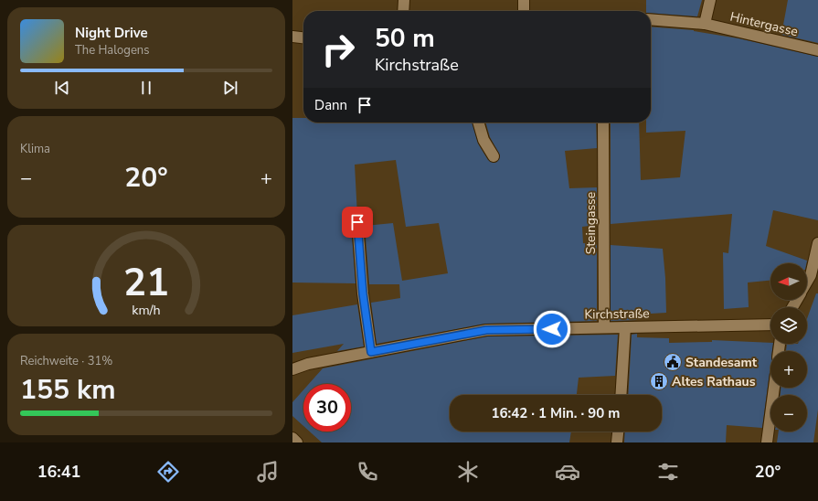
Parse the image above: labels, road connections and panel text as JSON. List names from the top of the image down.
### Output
{
  "streets": {
    "street": ["Hintergasse", "Steingasse", "Kirchstraße"]
  },
  "crossings": [
    ["Steingasse", "Kirchstraße"]
  ],
  "places": {
    "public building": ["Standesamt"],
    "building": ["Altes Rathaus"]
  },
  "north": "left",
  "page": {
    "turn": ["50 m", "Kirchstraße"],
    "song": ["Night Drive", "The Halogens"],
    "then": "Dann",
    "tile": [
      "Klima",
      ["Reichweite · 31%", "155 km"]
    ],
    "heat": ["−", "20°", "+"],
    "map_buttons": ["+", "−"],
    "limit": "30",
    "trip": "16:42 · 1 Min. · 90 m",
    "tabs": ["16:41", "20°"],
    "gauge": ["21", "km/h"]
  }
}
